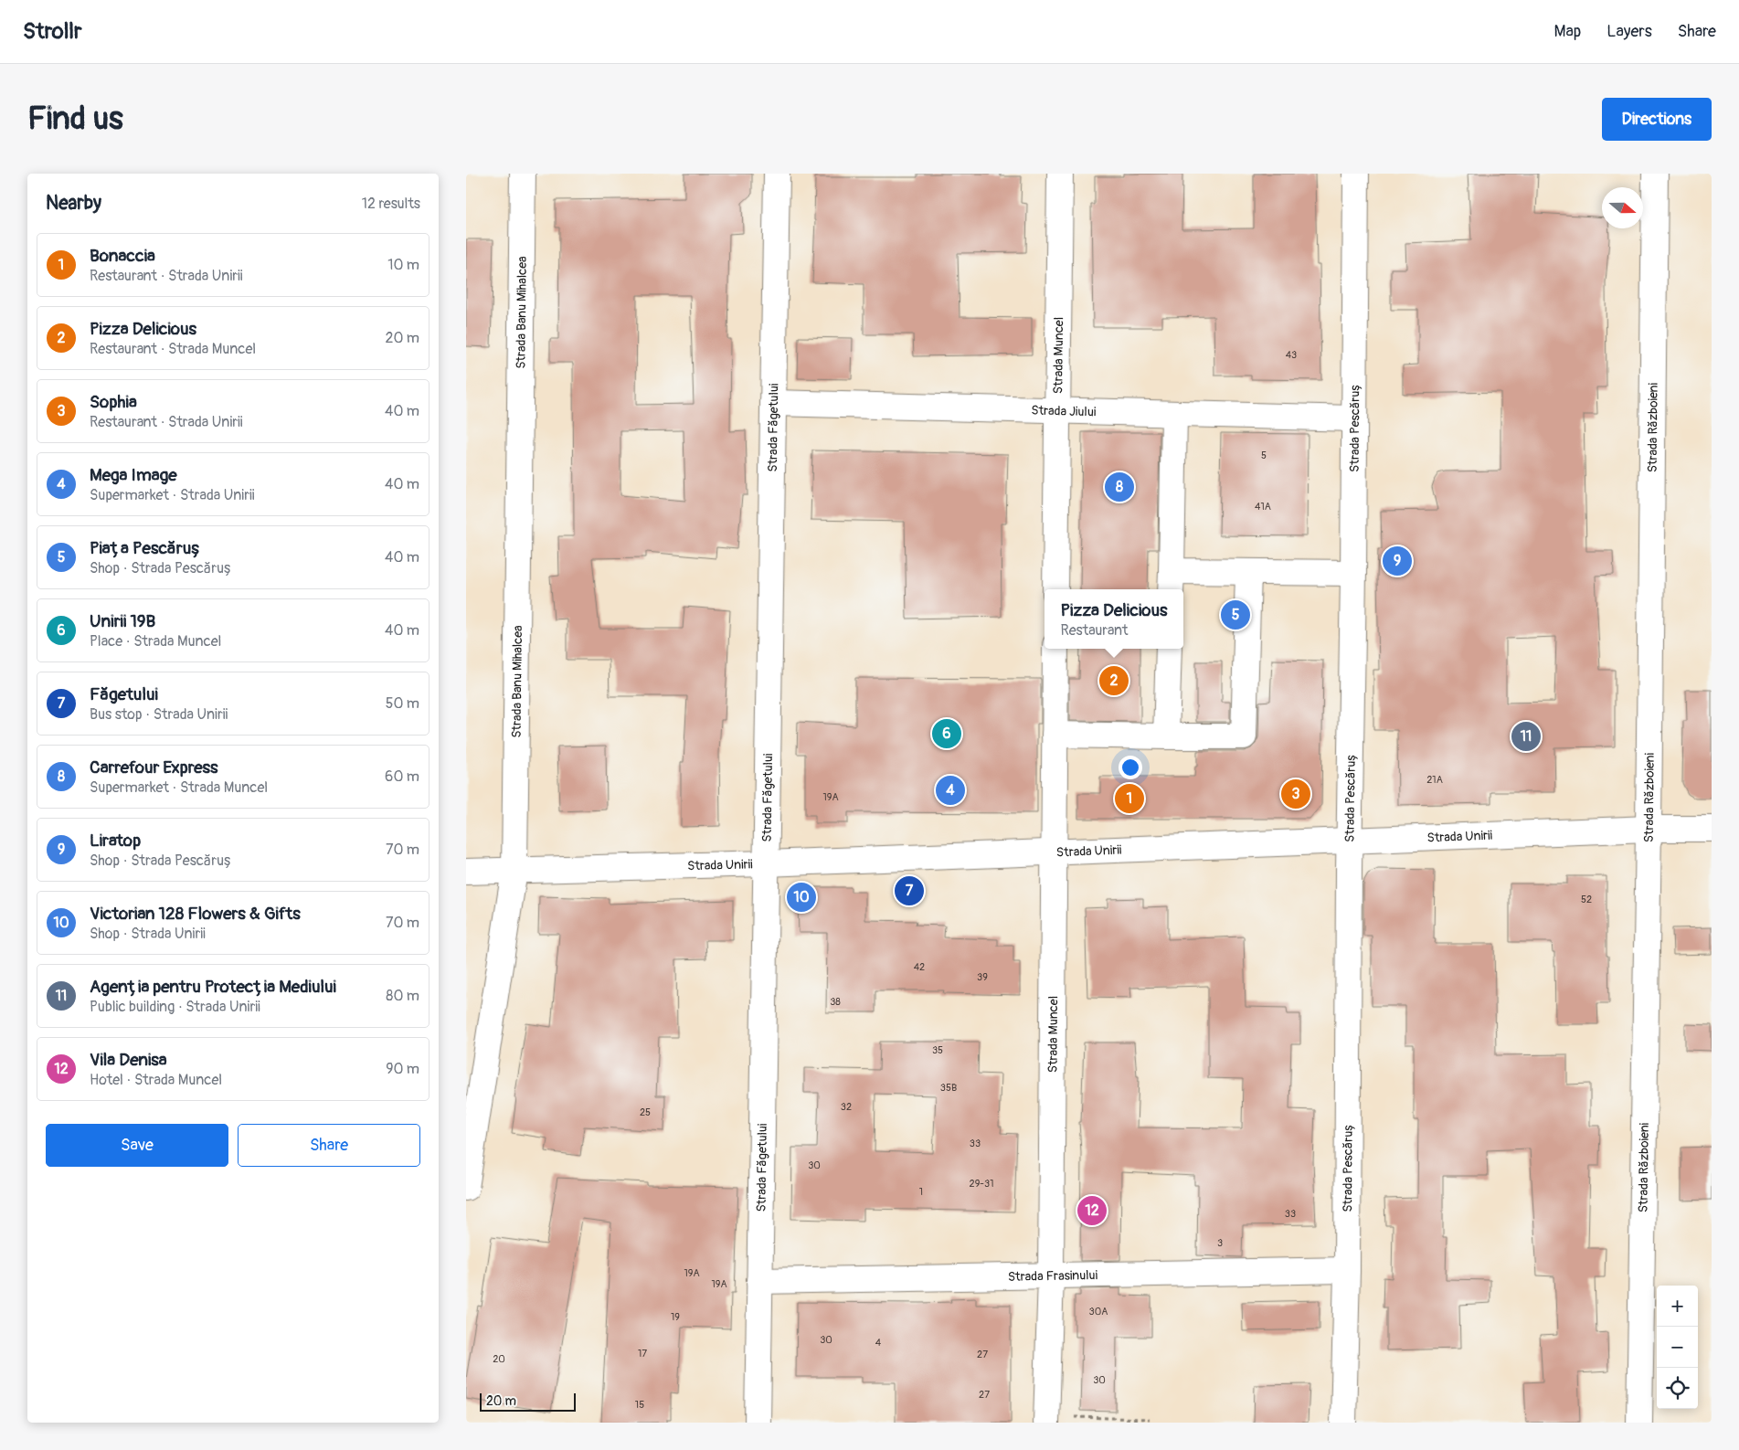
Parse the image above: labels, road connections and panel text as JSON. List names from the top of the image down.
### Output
{
  "streets": {
    "street": [
      "Strada Banu Mihalcea",
      "Strada Muncel",
      "Strada Jiului",
      "Strada Făgetului",
      "Strada Pescăruș",
      "Strada Războieni",
      "Strada Unirii",
      "Strada Frasinului"
    ]
  },
  "crossings": [
    ["Strada Banu Mihalcea", "Strada Unirii"],
    ["Strada Muncel", "Strada Jiului"],
    ["Strada Muncel", "Strada Unirii"],
    ["Strada Muncel", "Strada Frasinului"],
    ["Strada Jiului", "Strada Făgetului"],
    ["Strada Jiului", "Strada Pescăruș"],
    ["Strada Făgetului", "Strada Unirii"],
    ["Strada Făgetului", "Strada Frasinului"],
    ["Strada Pescăruș", "Strada Unirii"],
    ["Strada Pescăruș", "Strada Frasinului"],
    ["Strada Războieni", "Strada Unirii"]
  ],
  "house_numbers": [
    "43",
    "5",
    "41A",
    "21A",
    "19A",
    "52",
    "42",
    "39",
    "38",
    "35",
    "35B",
    "32",
    "25",
    "33",
    "30",
    "29-31",
    "1",
    "33",
    "3",
    "19A",
    "19A",
    "30A",
    "19",
    "30",
    "4",
    "17",
    "27",
    "20",
    "30",
    "27",
    "15"
  ],
  "scale_bar": "20 m",
  "north": "right",
  "page": {
    "header": "Strollr",
    "nav": ["Map", "Layers", "Share"],
    "buttons": [
      "Directions",
      ["Save", "Share"]
    ],
    "title": "Find us",
    "heading": ["Nearby", "12 results"],
    "list": [
      {
        "mark": "1",
        "name": "Bonaccia",
        "note": "Restaurant · Strada Unirii",
        "value": "10 m"
      },
      {
        "mark": "2",
        "name": "Pizza Delicious",
        "note": "Restaurant · Strada Muncel",
        "value": "20 m"
      },
      {
        "mark": "3",
        "name": "Sophia",
        "note": "Restaurant · Strada Unirii",
        "value": "40 m"
      },
      {
        "mark": "4",
        "name": "Mega Image",
        "note": "Supermarket · Strada Unirii",
        "value": "40 m"
      },
      {
        "mark": "5",
        "name": "Piața Pescăruș",
        "note": "Shop · Strada Pescăruș",
        "value": "40 m"
      },
      {
        "mark": "6",
        "name": "Unirii 19B",
        "note": "Place · Strada Muncel",
        "value": "40 m"
      },
      {
        "mark": "7",
        "name": "Făgetului",
        "note": "Bus stop · Strada Unirii",
        "value": "50 m"
      },
      {
        "mark": "8",
        "name": "Carrefour Express",
        "note": "Supermarket · Strada Muncel",
        "value": "60 m"
      },
      {
        "mark": "9",
        "name": "Liratop",
        "note": "Shop · Strada Pescăruș",
        "value": "70 m"
      },
      {
        "mark": "10",
        "name": "Victorian 128 Flowers & Gifts",
        "note": "Shop · Strada Unirii",
        "value": "70 m"
      },
      {
        "mark": "11",
        "name": "Agenția pentru Protecția Mediului",
        "note": "Public building · Strada Unirii",
        "value": "80 m"
      },
      {
        "mark": "12",
        "name": "Vila Denisa",
        "note": "Hotel · Strada Muncel",
        "value": "90 m"
      }
    ],
    "pins": [
      "8",
      "9",
      "5",
      "2",
      "6",
      "11",
      "4",
      "3",
      "1",
      "7",
      "10",
      "12"
    ],
    "popup": ["Pizza Delicious", "Restaurant"],
    "map_buttons": ["+", "−"],
    "scale": "20 m"
  }
}
